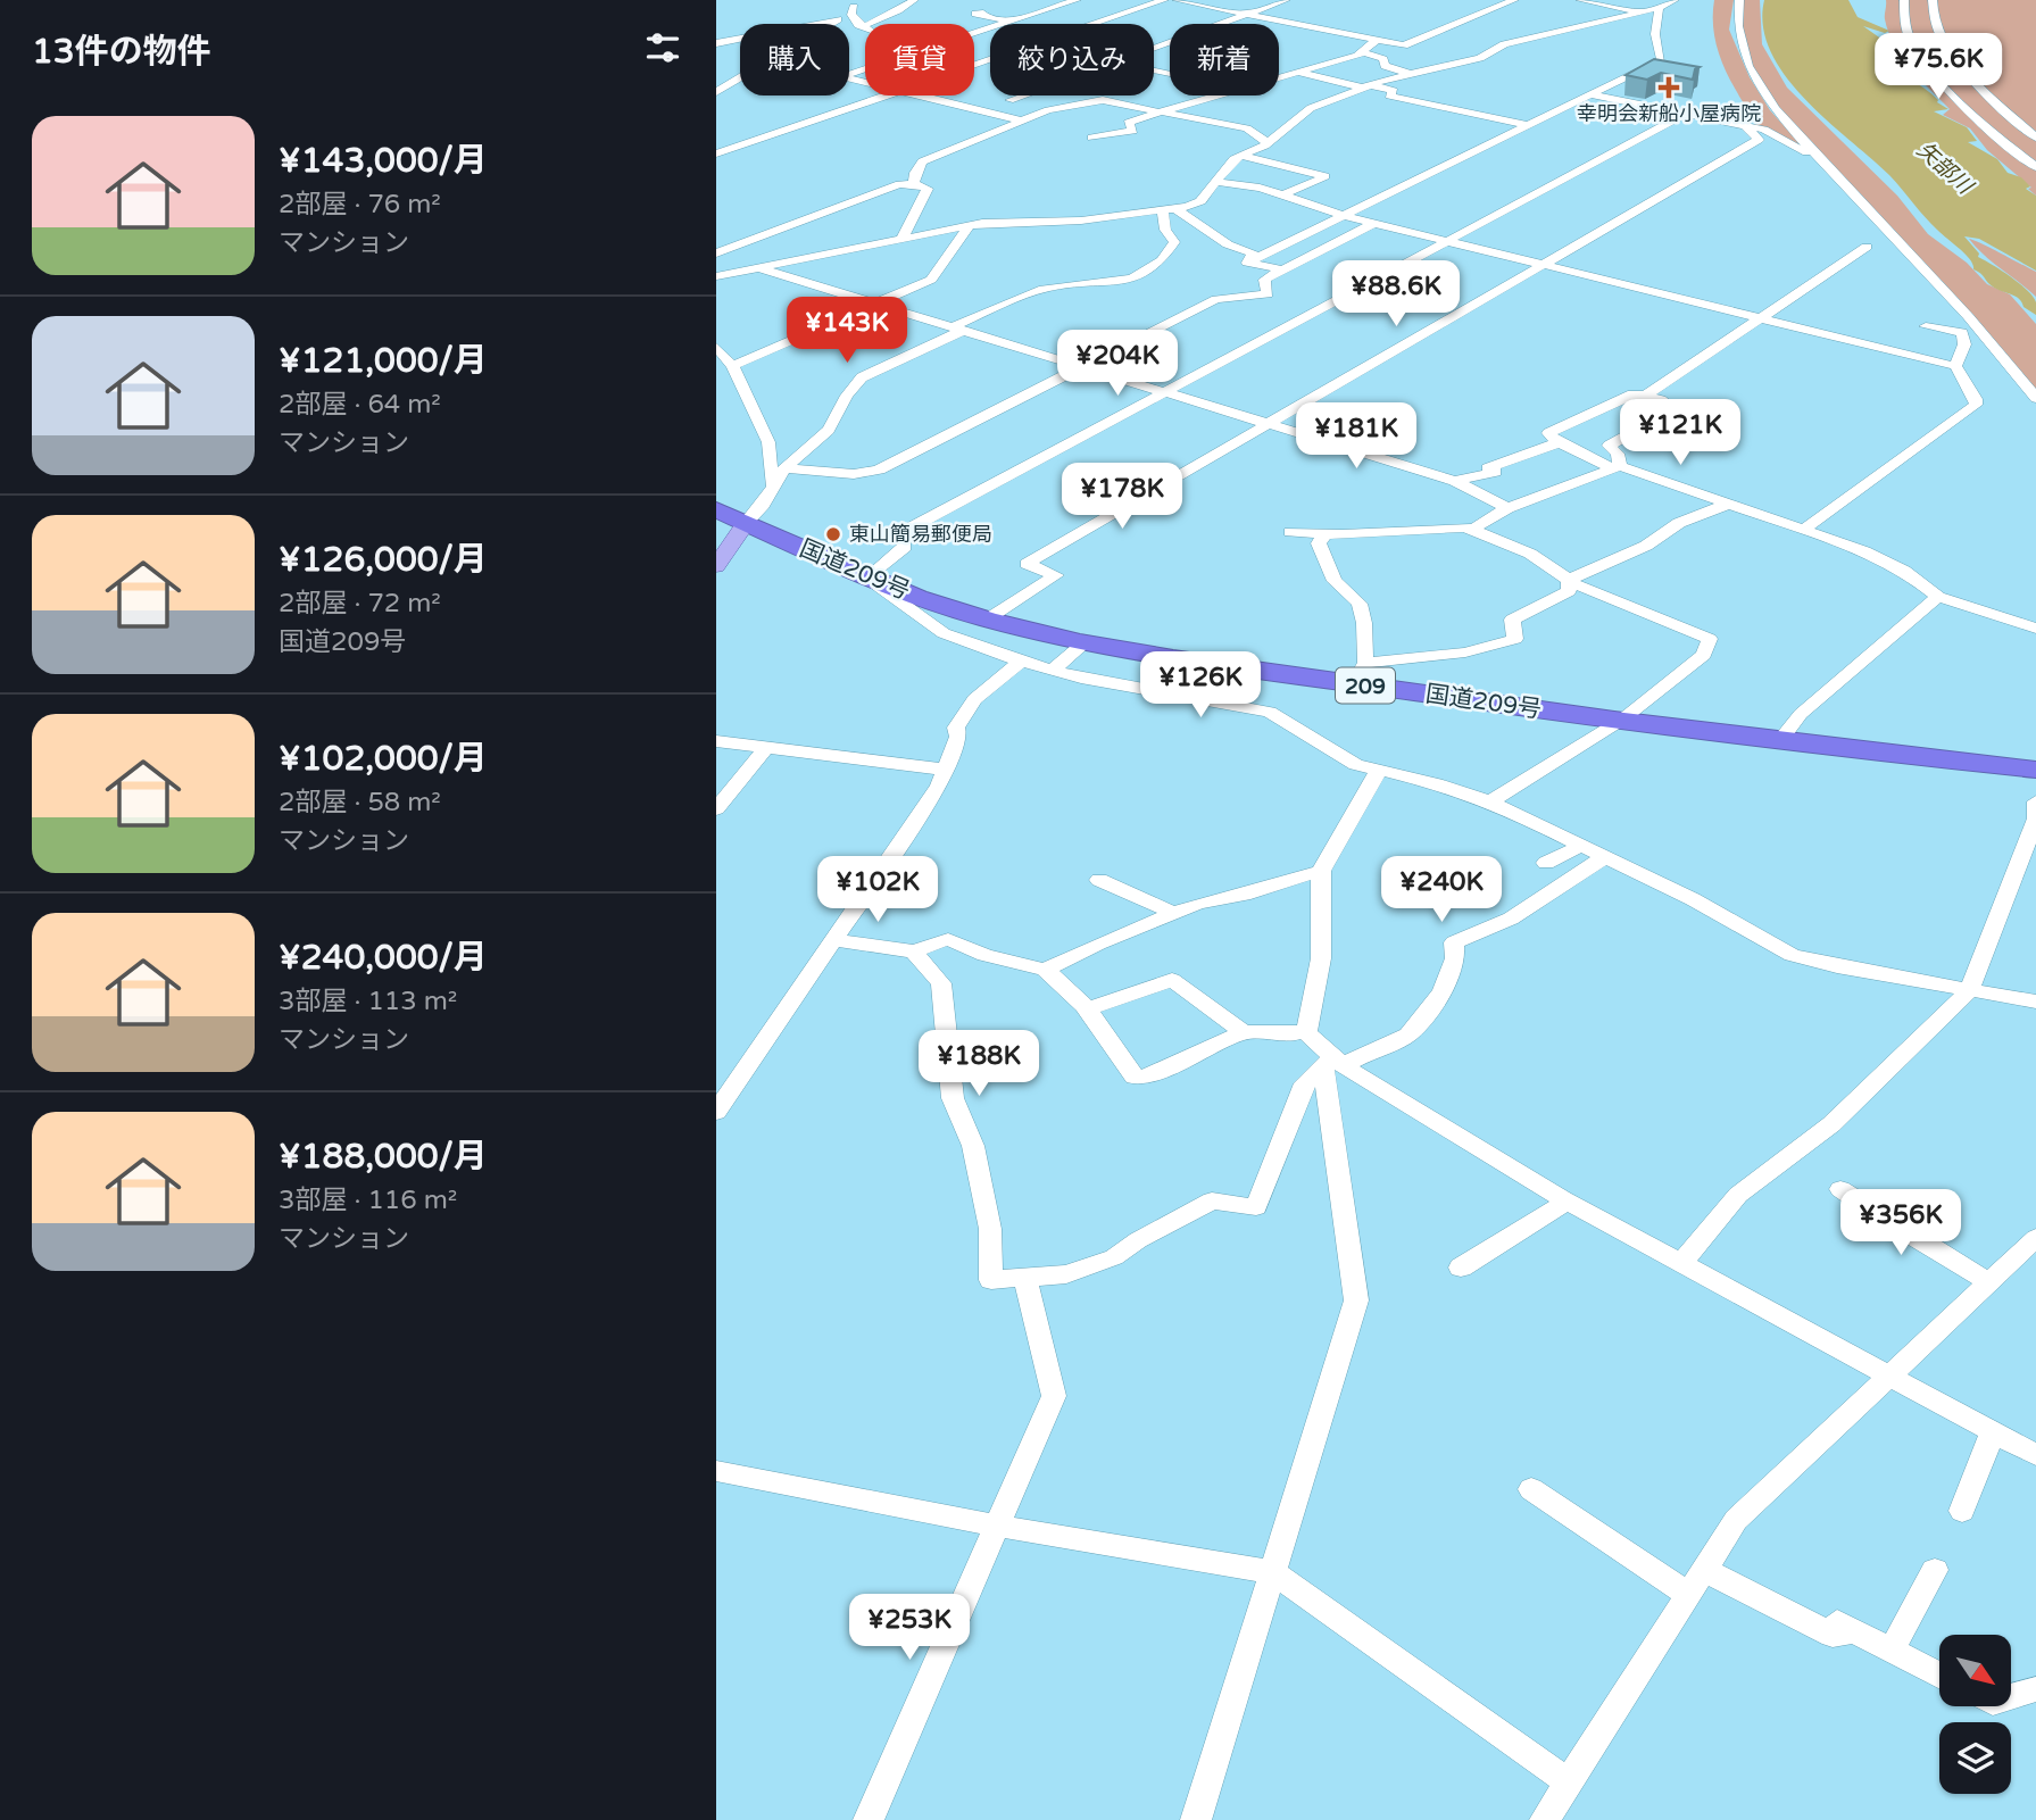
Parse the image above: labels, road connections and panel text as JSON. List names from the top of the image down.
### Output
{
  "streets": {
    "highway": ["国道209号", "209"]
  },
  "water": ["矢部川"],
  "places": {
    "health": ["幸明会新船小屋病院"],
    "other": ["東山簡易郵便局"]
  },
  "north": "bottom right",
  "page": {
    "heading": "13件の物件",
    "chip": [
      "購入",
      "賃貸",
      "絞り込み",
      "新着"
    ],
    "price": [
      "¥75.6K",
      "¥88.6K",
      "¥143K",
      "¥204K",
      "¥121K",
      "¥181K",
      "¥178K",
      "¥126K",
      "¥102K",
      "¥240K",
      "¥188K",
      "¥356K",
      "¥253K"
    ],
    "list": [
      {
        "name": "¥143,000/月",
        "note": "2部屋 · 76 m² · マンション"
      },
      {
        "name": "¥121,000/月",
        "note": "2部屋 · 64 m² · マンション"
      },
      {
        "name": "¥126,000/月",
        "note": "2部屋 · 72 m² · 国道209号"
      },
      {
        "name": "¥102,000/月",
        "note": "2部屋 · 58 m² · マンション"
      },
      {
        "name": "¥240,000/月",
        "note": "3部屋 · 113 m² · マンション"
      },
      {
        "name": "¥188,000/月",
        "note": "3部屋 · 116 m² · マンション"
      }
    ]
  }
}
